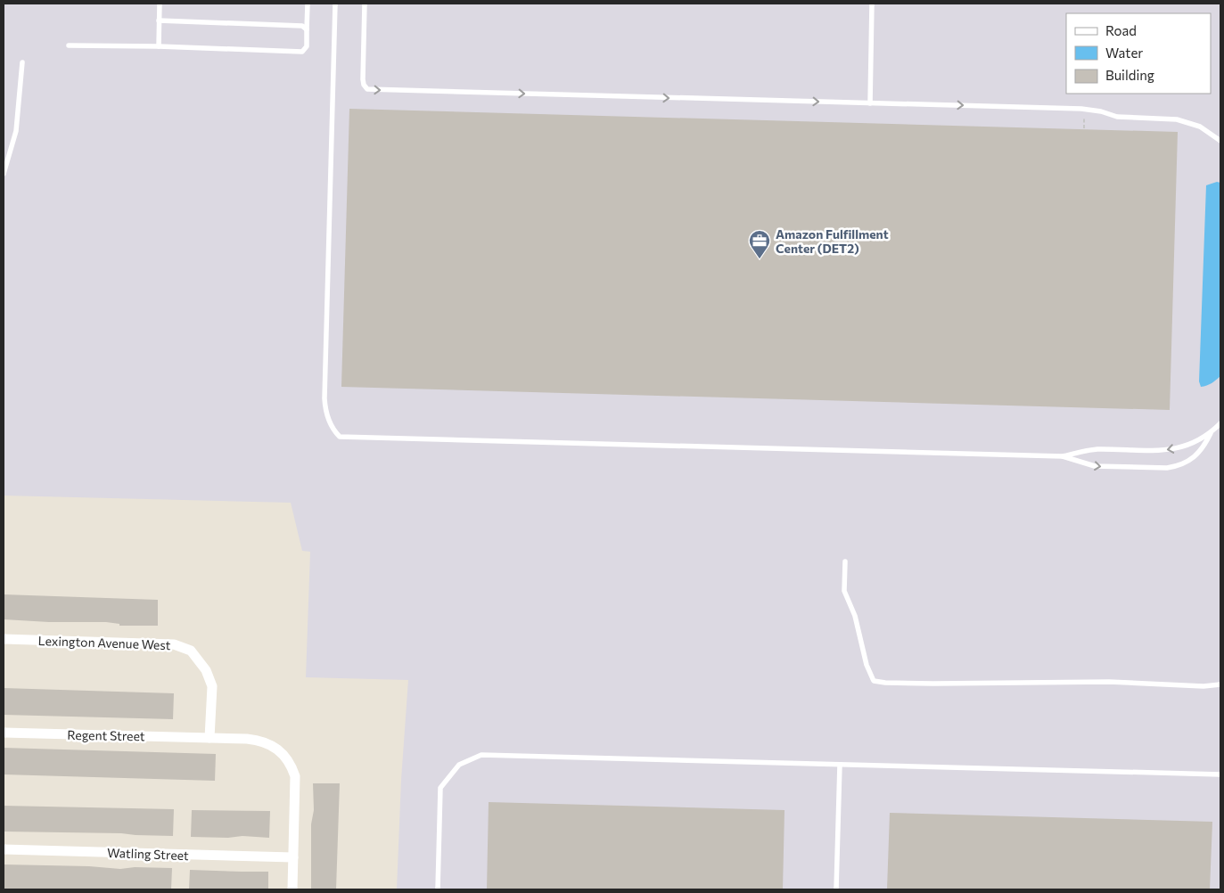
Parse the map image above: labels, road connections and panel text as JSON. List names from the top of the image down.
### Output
{
  "streets": {
    "street": ["Lexington Avenue West", "Regent Street", "Watling Street"]
  },
  "crossings": [
    ["Lexington Avenue West", "Regent Street"],
    ["Regent Street", "Watling Street"]
  ],
  "places": {
    "office": ["Amazon Fulfillment Center (DET2)"]
  },
  "legend": ["Road", "Water", "Building"]
}
